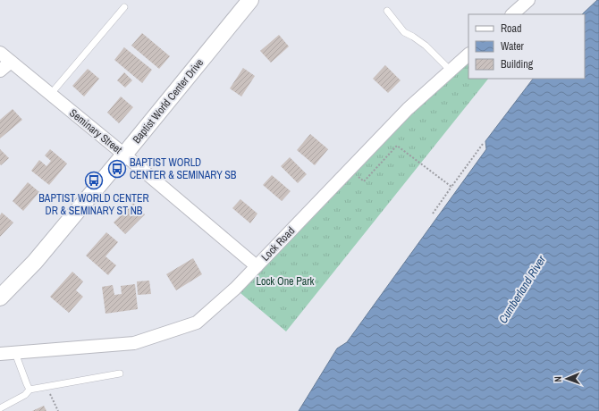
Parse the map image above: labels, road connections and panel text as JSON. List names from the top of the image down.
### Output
{
  "streets": {
    "street": ["Baptist World Center Drive", "Seminary Street", "Lock Road"]
  },
  "crossings": [
    ["Baptist World Center Drive", "Seminary Street"],
    ["Seminary Street", "Lock Road"]
  ],
  "water": ["Cumberland River"],
  "parks": ["Lock One Park"],
  "places": {
    "bus stop": ["BAPTIST WORLD CENTER & SEMINARY SB", "BAPTIST WORLD CENTER DR & SEMINARY ST NB"]
  },
  "legend": ["Road", "Water", "Building"],
  "north": "left"
}
